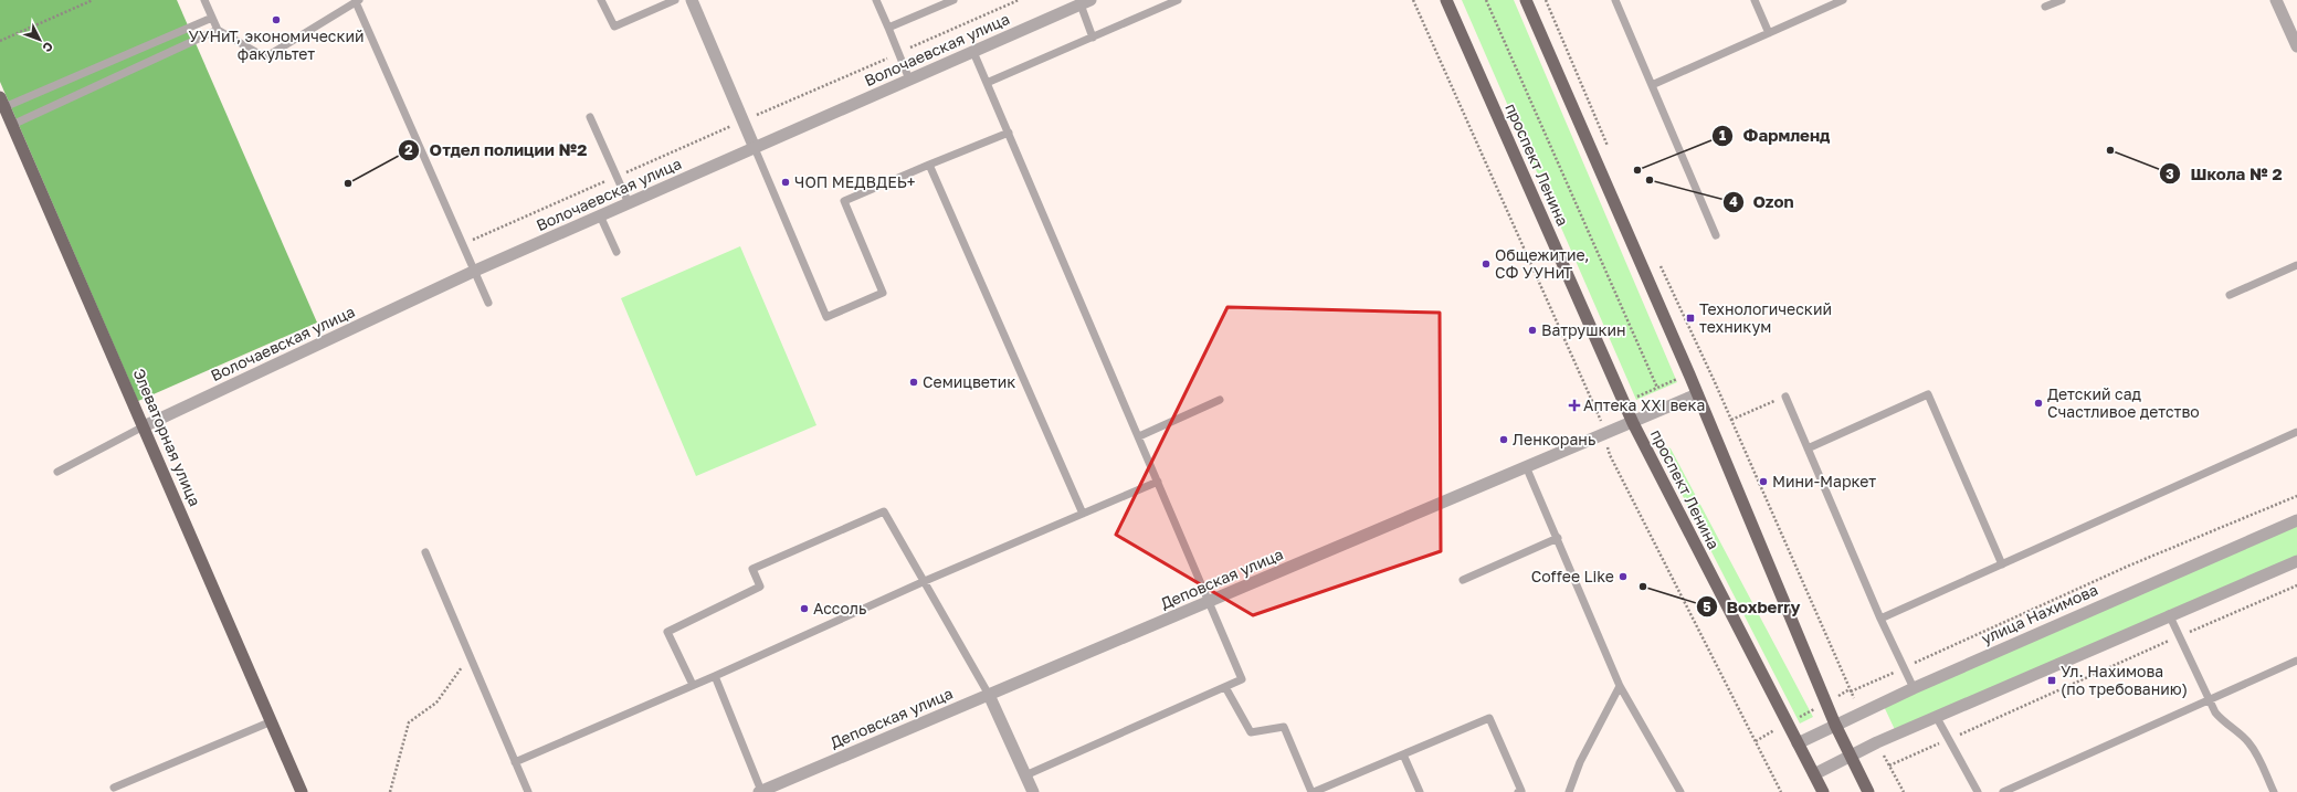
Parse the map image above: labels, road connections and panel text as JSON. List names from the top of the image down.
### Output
{
  "streets": {
    "main road": ["проспект Ленина", "Элеваторная улица"],
    "street": ["Волочаевская улица", "Деповская улица", "улица Нахимова"]
  },
  "crossings": [
    ["Волочаевская улица", "Элеваторная улица"],
    ["проспект Ленина", "Деповская улица"],
    ["проспект Ленина", "улица Нахимова"]
  ],
  "places": {
    "other": [
      "УУНиТ, экономический факультет",
      "Школа № 2",
      "Фармленд",
      "Ozon",
      "ЧОП МЕДВДЕЬ+",
      "Отдел полиции №2",
      "Общежитие, СФ УУНиТ",
      "Ватрушкин",
      "Семицветик",
      "Детский сад Счастливое детство",
      "Ленкорань",
      "Мини-Маркет",
      "Coffee Like",
      "Boxberry",
      "Ассоль"
    ],
    "transit": ["Технологический техникум", "Ул. Нахимова (по требованию)"],
    "health": ["Аптека ХХI века"]
  },
  "north": "bottom right"
}
